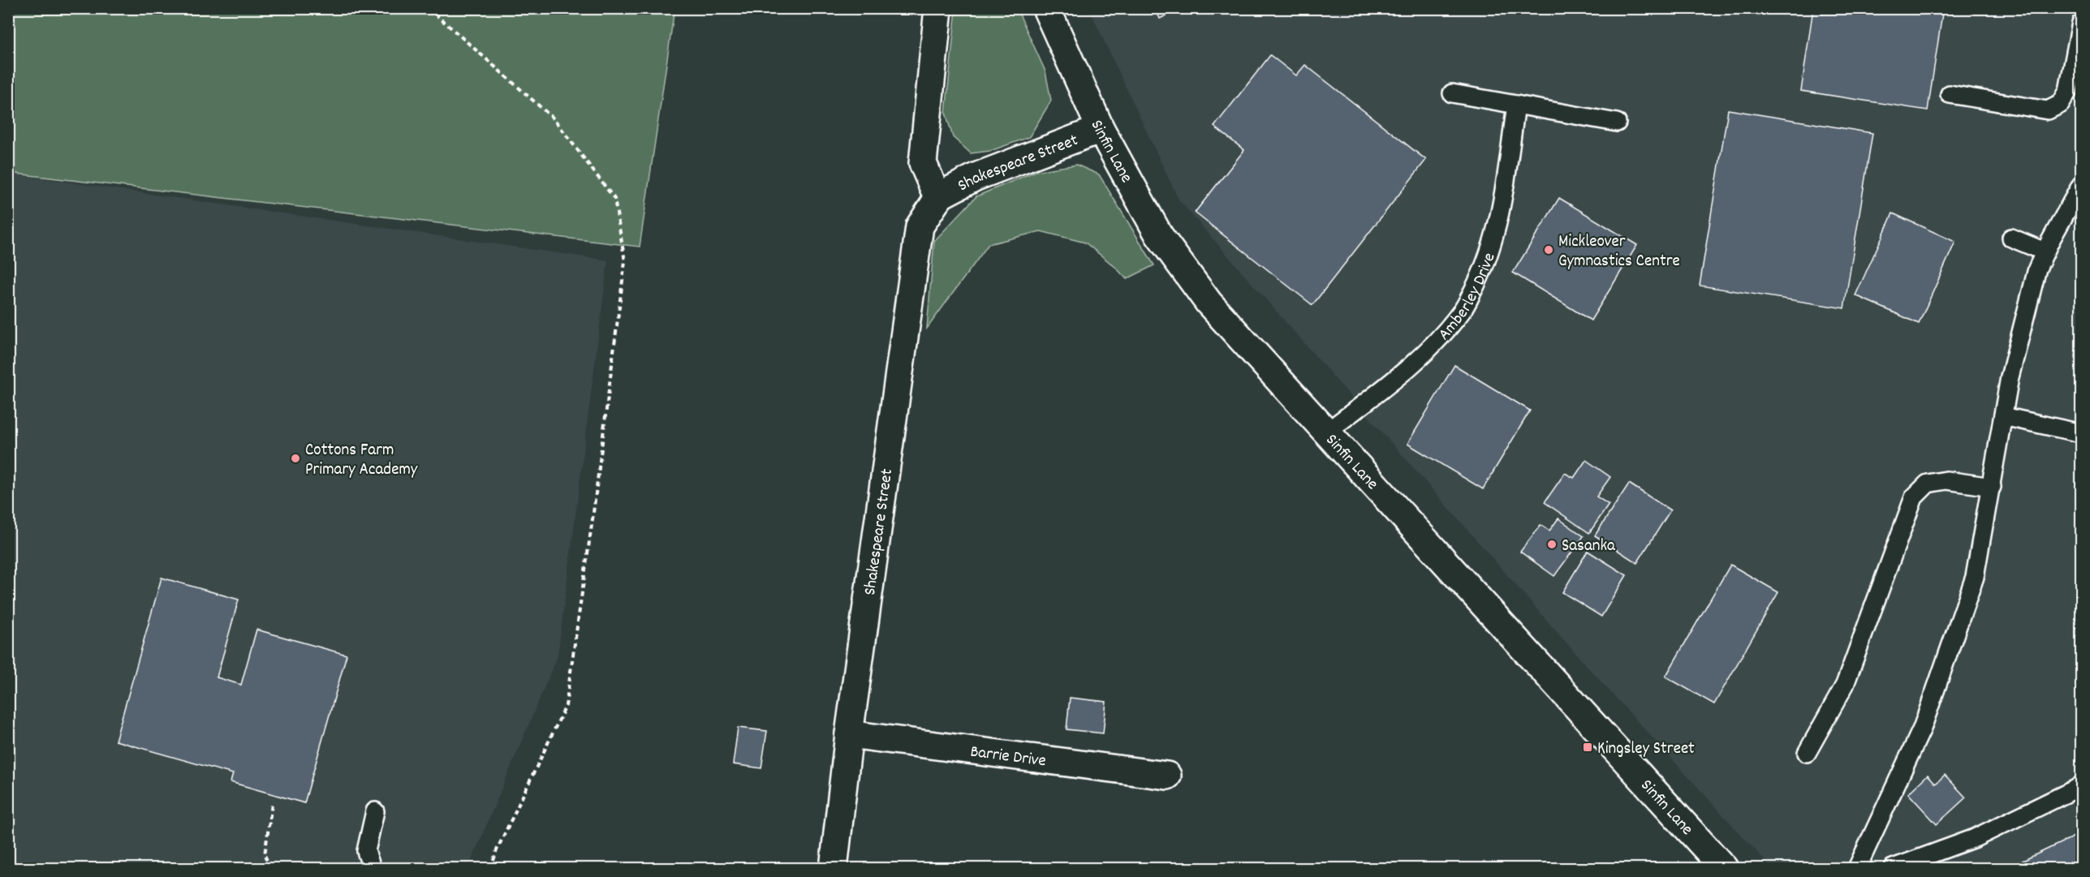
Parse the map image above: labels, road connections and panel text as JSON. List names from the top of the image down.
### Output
{
  "streets": {
    "street": ["Sinfin Lane", "Shakespeare Street", "Barrie Drive"],
    "lane": ["Amberley Drive"]
  },
  "crossings": [
    ["Sinfin Lane", "Shakespeare Street"],
    ["Sinfin Lane", "Amberley Drive"],
    ["Shakespeare Street", "Barrie Drive"]
  ],
  "places": {
    "other": ["Mickleover Gymnastics Centre", "Cottons Farm Primary Academy", "Sasanka"],
    "transit": ["Kingsley Street"]
  }
}
